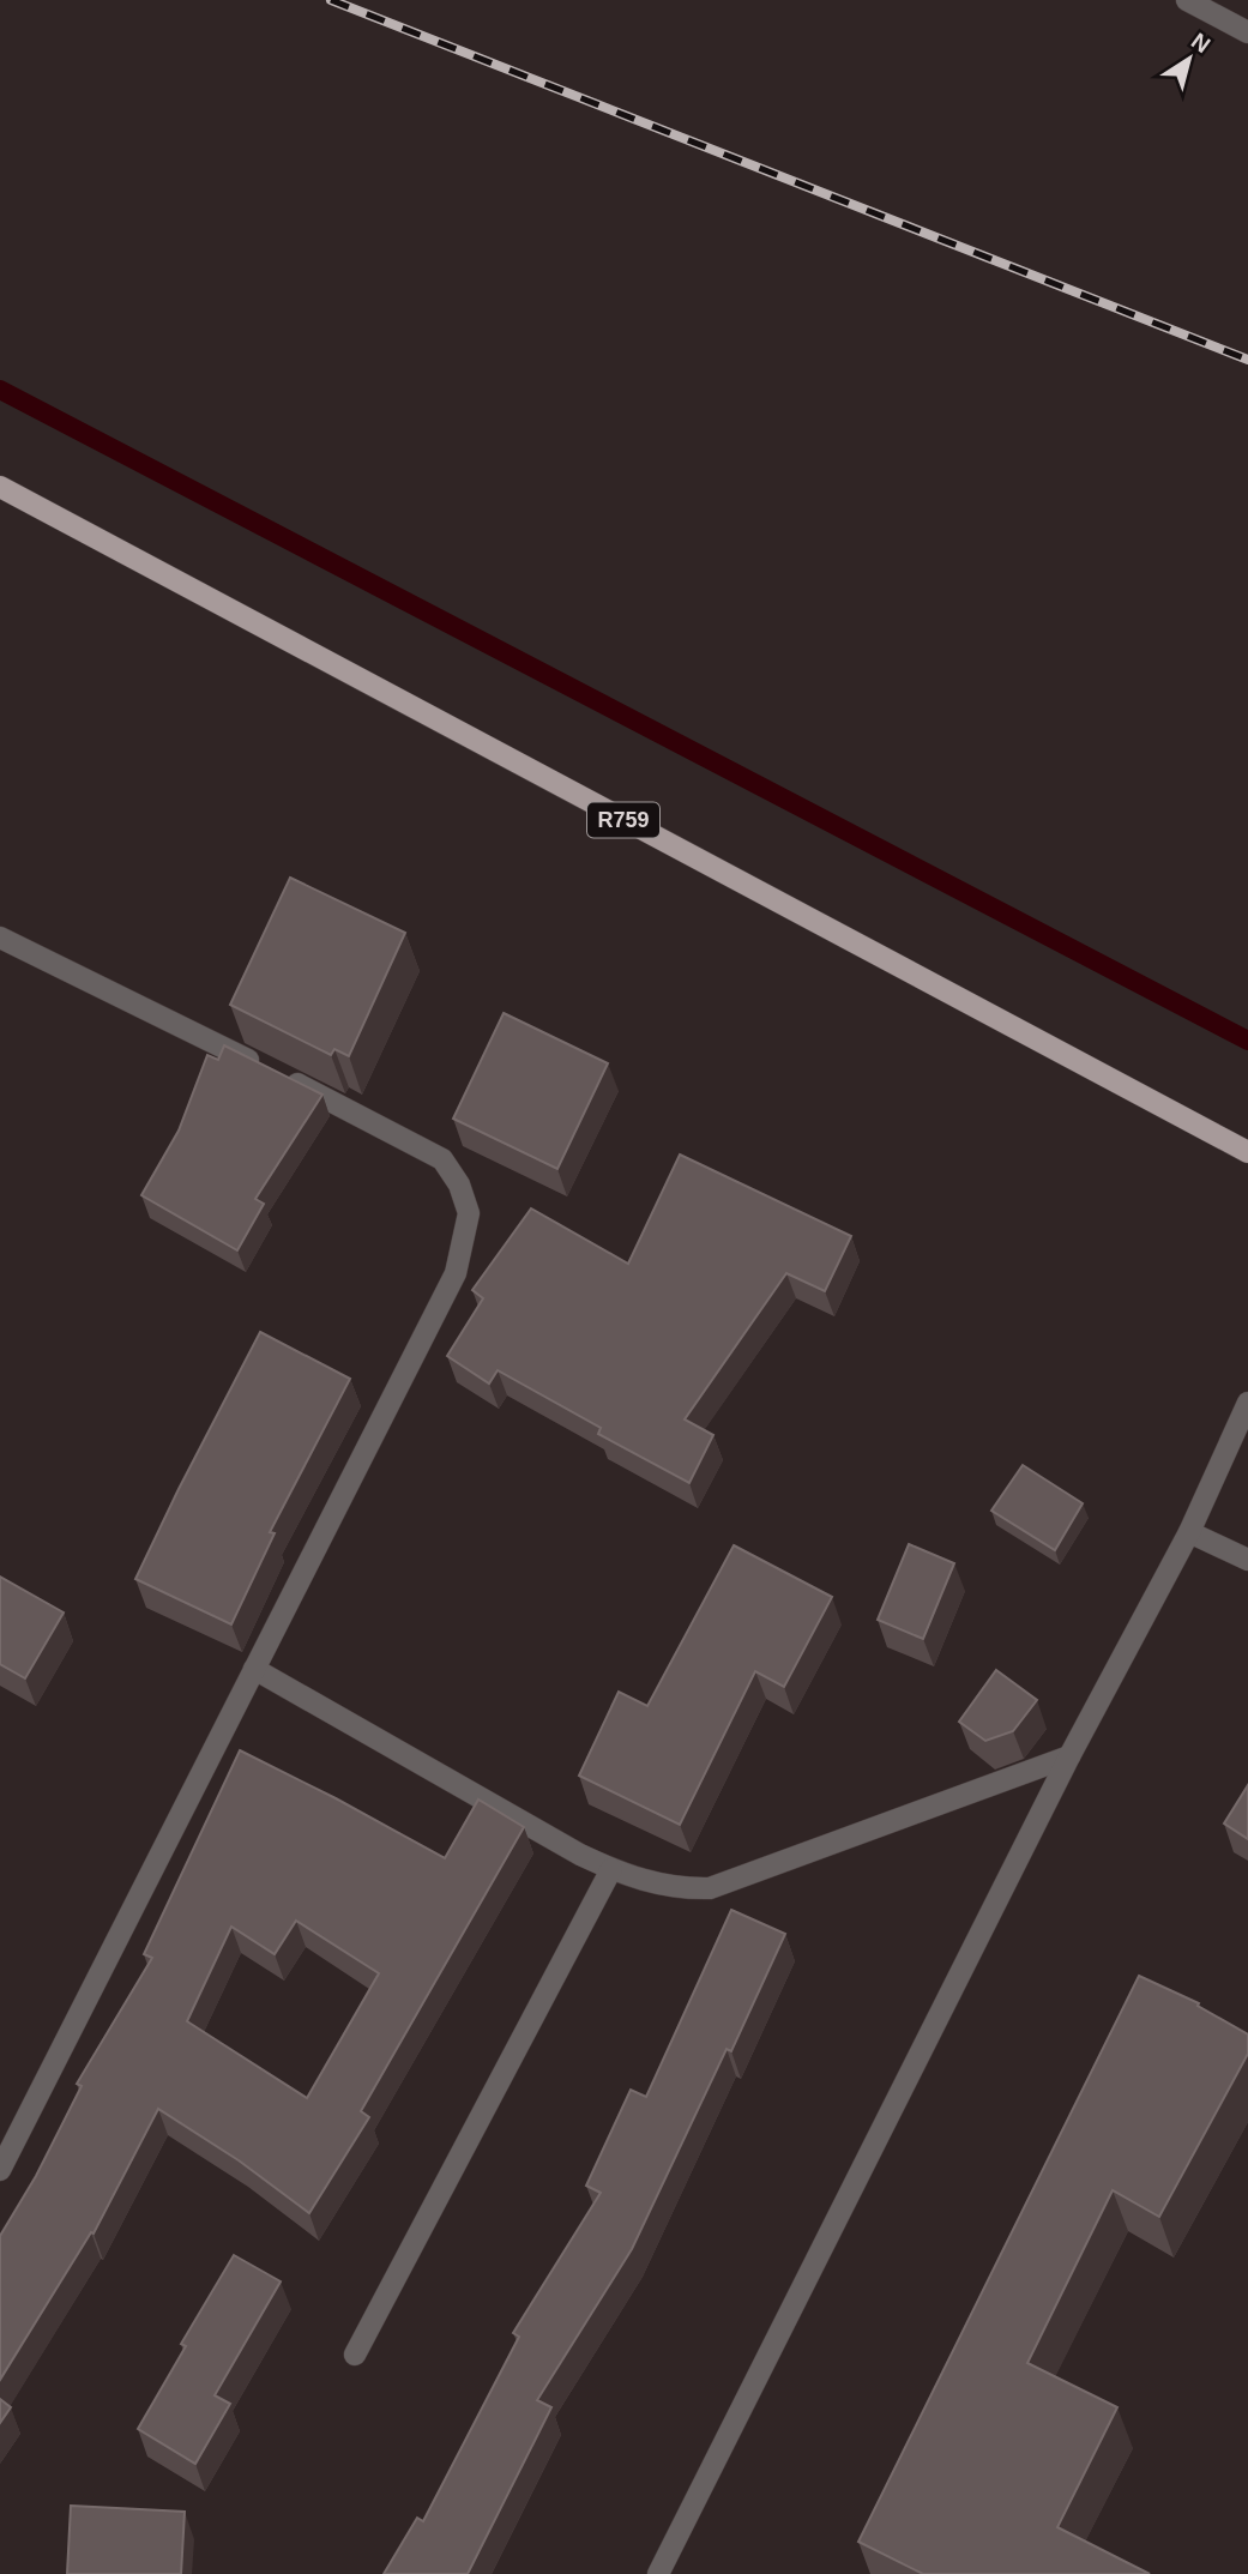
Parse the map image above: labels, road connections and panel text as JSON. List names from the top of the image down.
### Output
{
  "streets": {
    "main road": ["R759"]
  },
  "north": "top right"
}
